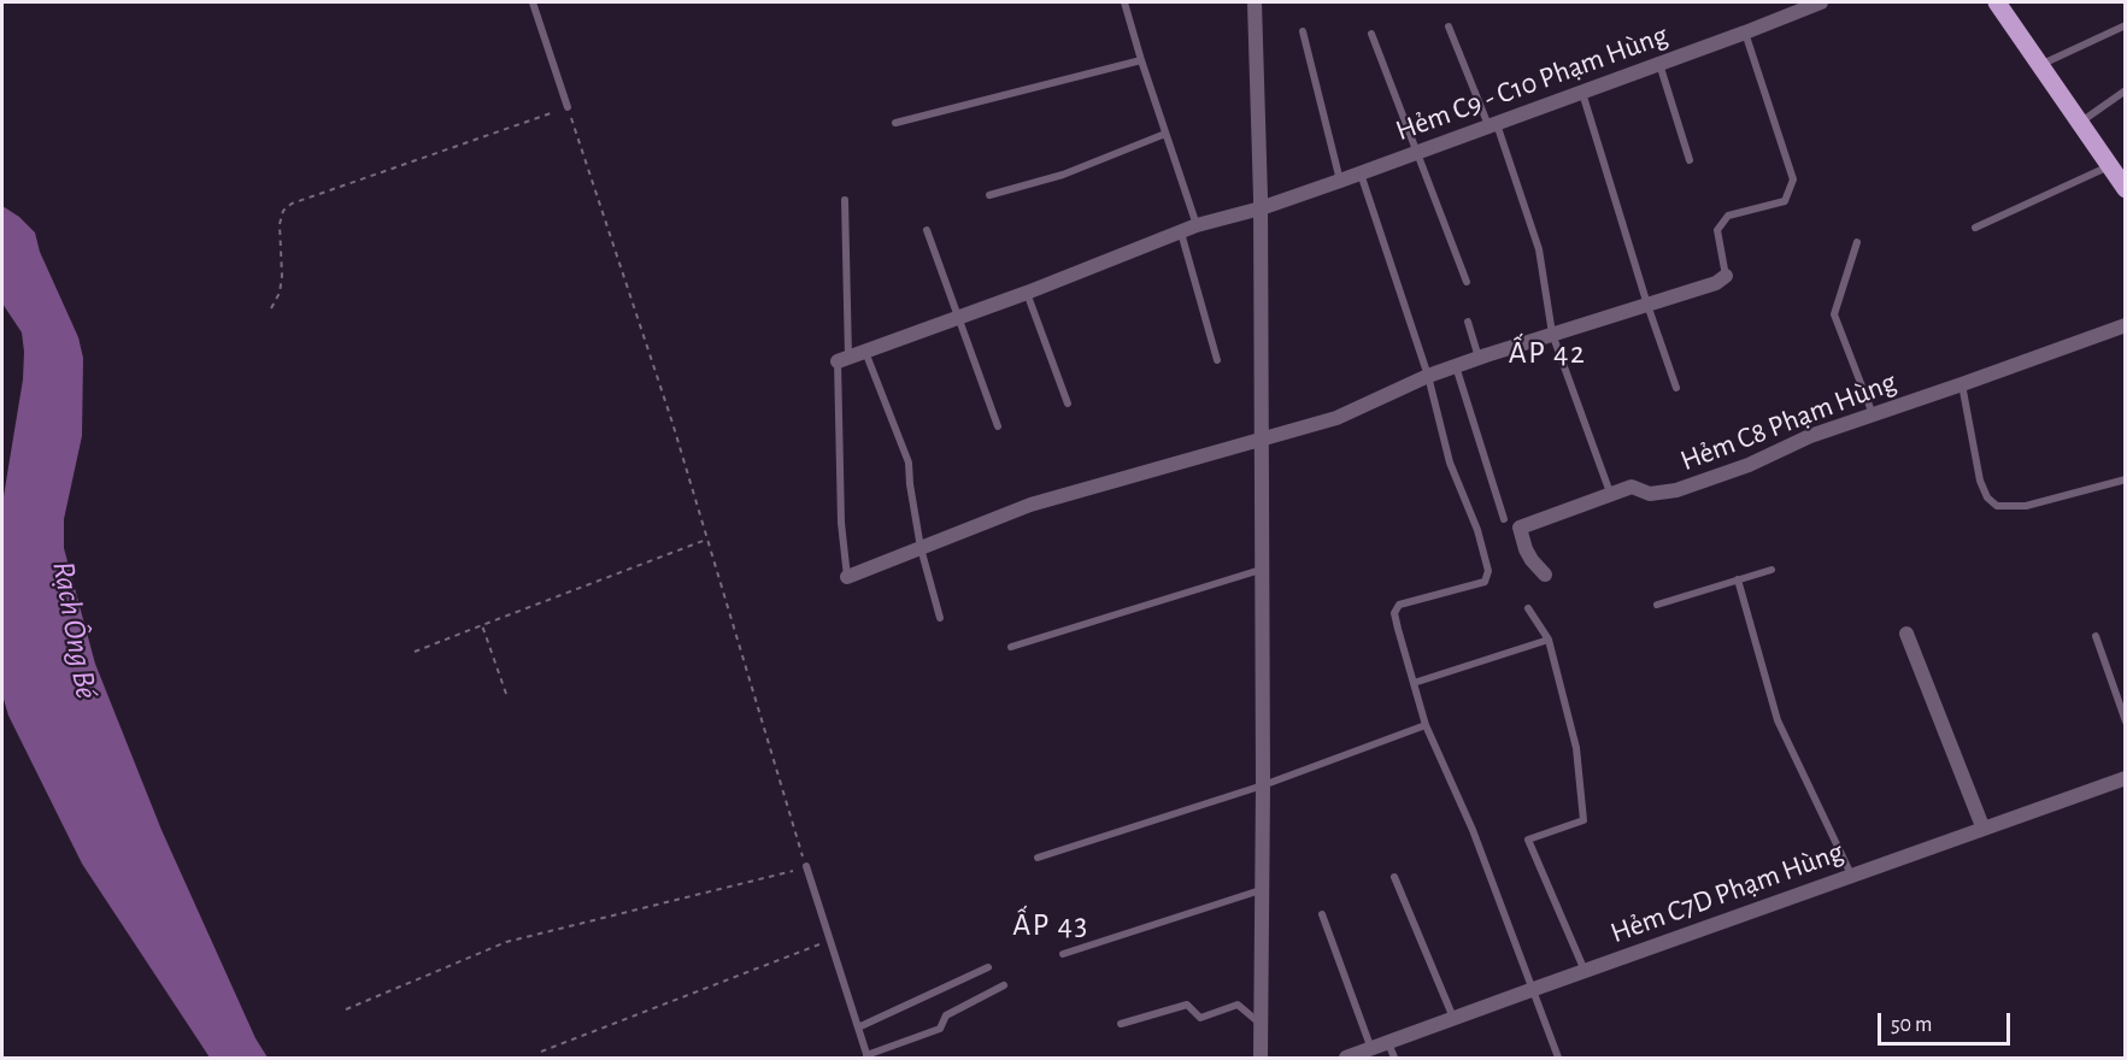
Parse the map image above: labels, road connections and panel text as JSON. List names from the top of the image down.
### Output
{
  "streets": {
    "street": ["Hẻm C9 - C10 Phạm Hùng", "Hẻm C8 Phạm Hùng", "Hẻm C7D Phạm Hùng"]
  },
  "districts": ["ẤP 42", "ẤP 43"],
  "water": ["Rạch Ông Bé"],
  "scale_bar": "50 m"
}
